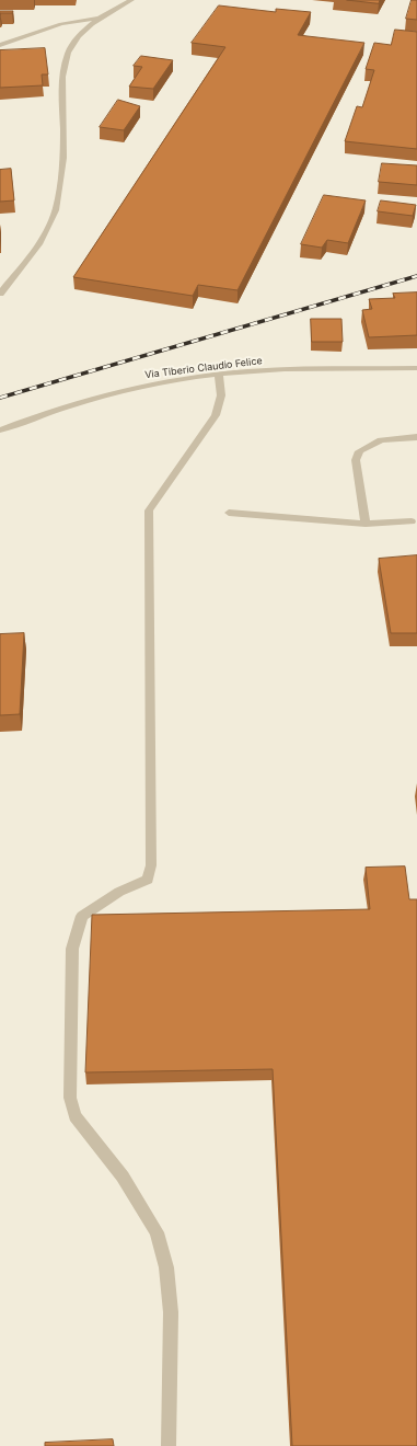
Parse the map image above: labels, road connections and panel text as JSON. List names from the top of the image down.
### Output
{
  "streets": {
    "street": ["Via Tiberio Claudio Felice"]
  }
}
